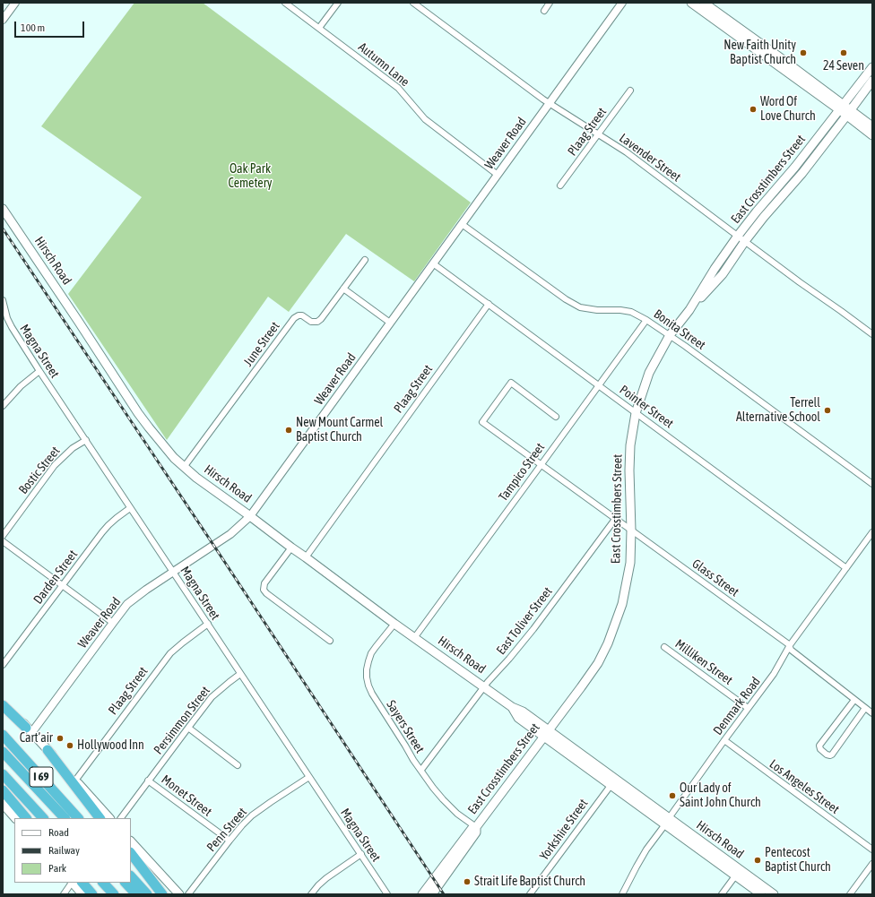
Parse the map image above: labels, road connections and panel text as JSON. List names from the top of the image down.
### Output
{
  "streets": {
    "highway": ["I 69"],
    "main road": ["East Crosstimbers Street", "Hirsch Road"],
    "street": [
      "Autumn Lane",
      "Plaag Street",
      "Weaver Road",
      "Lavender Street",
      "Bonita Street",
      "June Street",
      "Magna Street",
      "Pointer Street",
      "Bostic Street",
      "Tampico Street",
      "Darden Street",
      "Glass Street",
      "East Toliver Street",
      "Milliken Street",
      "Denmark Road",
      "Persimmon Street",
      "Sayers Street",
      "Los Angeles Street",
      "Monet Street",
      "Penn Street",
      "Yorkshire Street"
    ]
  },
  "crossings": [
    ["Autumn Lane", "Weaver Road"],
    ["Plaag Street", "Lavender Street"],
    ["Plaag Street", "Hirsch Road"],
    ["Plaag Street", "Magna Street"],
    ["Plaag Street", "Pointer Street"],
    ["Weaver Road", "Lavender Street"],
    ["Weaver Road", "Hirsch Road"],
    ["Weaver Road", "Bonita Street"],
    ["Weaver Road", "Magna Street"],
    ["Weaver Road", "Pointer Street"],
    ["Lavender Street", "East Crosstimbers Street"],
    ["East Crosstimbers Street", "Hirsch Road"],
    ["East Crosstimbers Street", "Bonita Street"],
    ["East Crosstimbers Street", "Pointer Street"],
    ["East Crosstimbers Street", "Glass Street"],
    ["East Crosstimbers Street", "Sayers Street"],
    ["Hirsch Road", "June Street"],
    ["Hirsch Road", "Tampico Street"],
    ["Hirsch Road", "East Toliver Street"],
    ["Hirsch Road", "Denmark Road"],
    ["Hirsch Road", "Sayers Street"],
    ["Hirsch Road", "Yorkshire Street"],
    ["Bonita Street", "Tampico Street"],
    ["Magna Street", "Bostic Street"],
    ["Magna Street", "Darden Street"],
    ["Magna Street", "Persimmon Street"],
    ["Magna Street", "Penn Street"],
    ["Pointer Street", "Tampico Street"],
    ["Pointer Street", "Denmark Road"],
    ["Tampico Street", "Glass Street"],
    ["Glass Street", "East Toliver Street"],
    ["Glass Street", "Denmark Road"],
    ["East Toliver Street", "Sayers Street"],
    ["Milliken Street", "Denmark Road"],
    ["Denmark Road", "Los Angeles Street"],
    ["Persimmon Street", "Monet Street"],
    ["Monet Street", "Penn Street"]
  ],
  "parks": ["Oak Park Cemetery"],
  "places": [
    "New Faith Unity Baptist Church",
    "24 Seven",
    "Word Of Love Church",
    "Terrell Alternative School",
    "New Mount Carmel Baptist Church",
    "Cart’air",
    "Hollywood Inn",
    "Our Lady of Saint John Church",
    "Pentecost Baptist Church",
    "Strait Life Baptist Church"
  ],
  "legend": ["Road", "Railway", "Park"],
  "scale_bar": "100 m"
}
